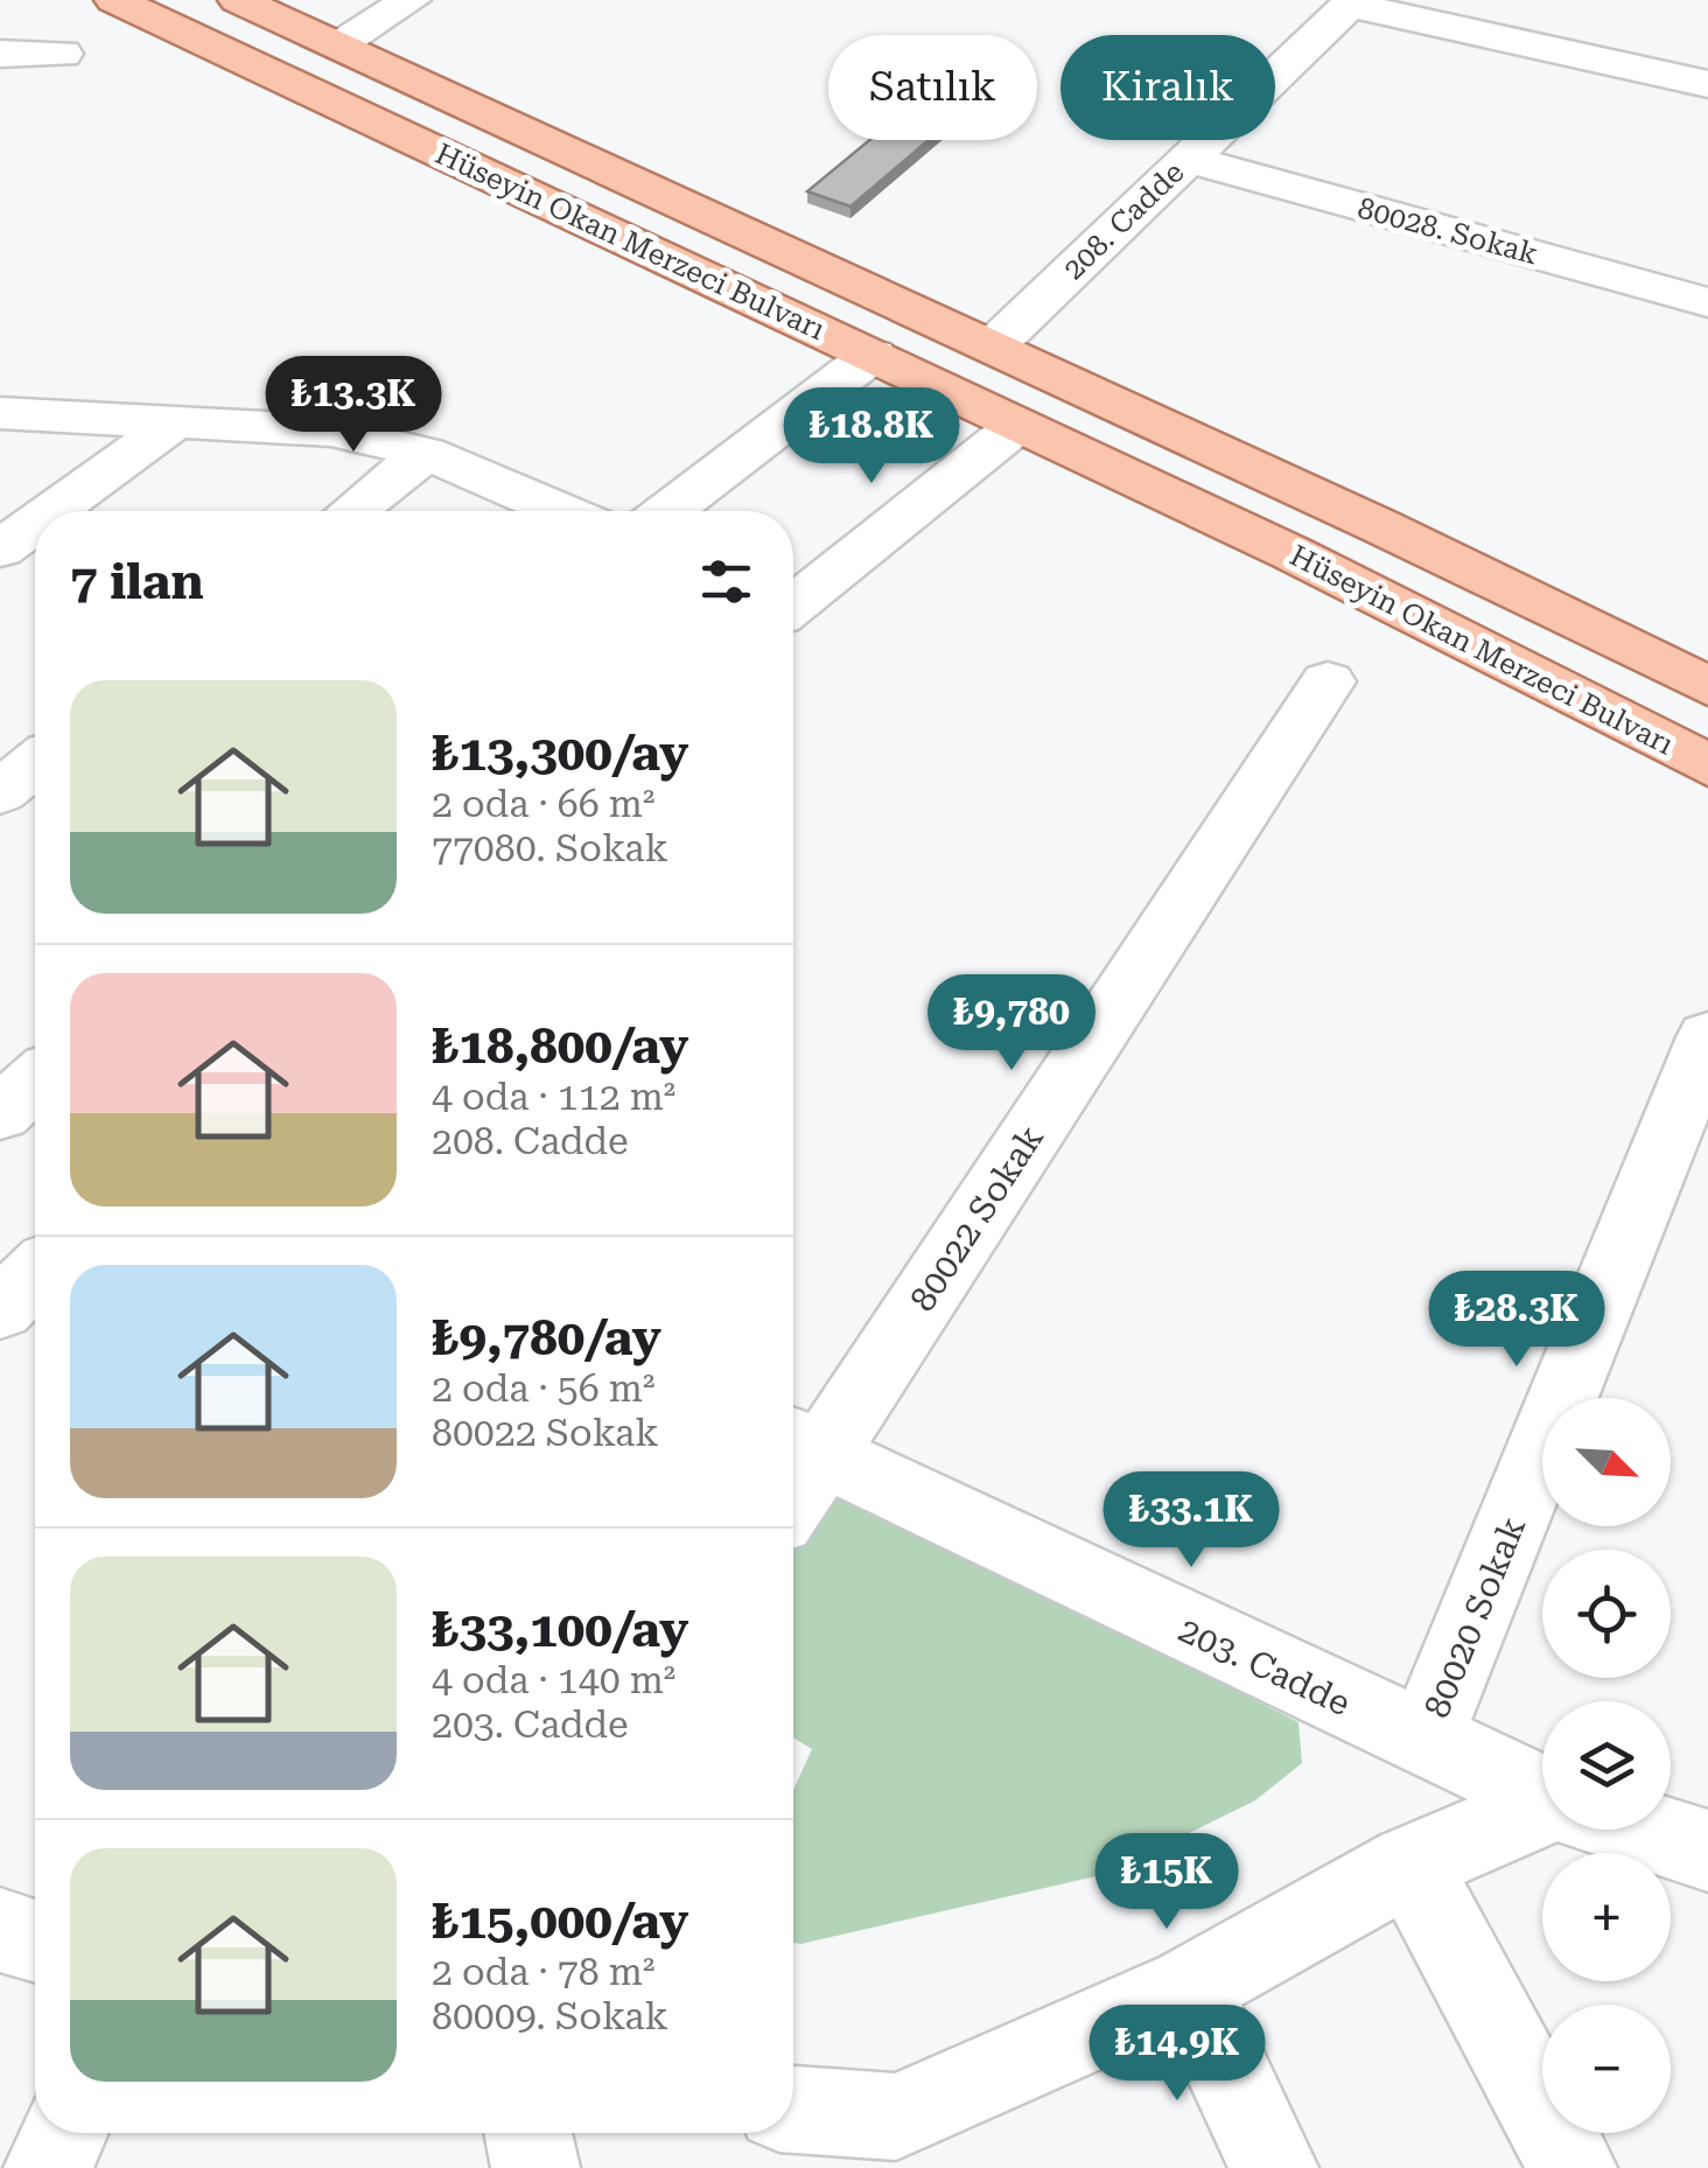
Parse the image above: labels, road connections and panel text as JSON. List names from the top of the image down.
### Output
{
  "streets": {
    "main road": ["Hüseyin Okan Merzeci Bulvarı"],
    "street": [
      "208. Cadde",
      "80028. Sokak",
      "80022 Sokak",
      "80020 Sokak",
      "203. Cadde"
    ]
  },
  "crossings": [
    ["208. Cadde", "80028. Sokak"],
    ["208. Cadde", "Hüseyin Okan Merzeci Bulvarı"],
    ["80022 Sokak", "203. Cadde"],
    ["80020 Sokak", "203. Cadde"]
  ],
  "north": "bottom right",
  "page": {
    "chip": ["Satılık", "Kiralık"],
    "price": [
      "₺13.3K",
      "₺18.8K",
      "₺9,780",
      "₺28.3K",
      "₺33.1K",
      "₺15K",
      "₺14.9K"
    ],
    "heading": "7 ilan",
    "list": [
      {
        "name": "₺13,300/ay",
        "note": "2 oda · 66 m² · 77080. Sokak"
      },
      {
        "name": "₺18,800/ay",
        "note": "4 oda · 112 m² · 208. Cadde"
      },
      {
        "name": "₺9,780/ay",
        "note": "2 oda · 56 m² · 80022 Sokak"
      },
      {
        "name": "₺33,100/ay",
        "note": "4 oda · 140 m² · 203. Cadde"
      },
      {
        "name": "₺15,000/ay",
        "note": "2 oda · 78 m² · 80009. Sokak"
      }
    ],
    "map_buttons": ["+", "−"]
  }
}
